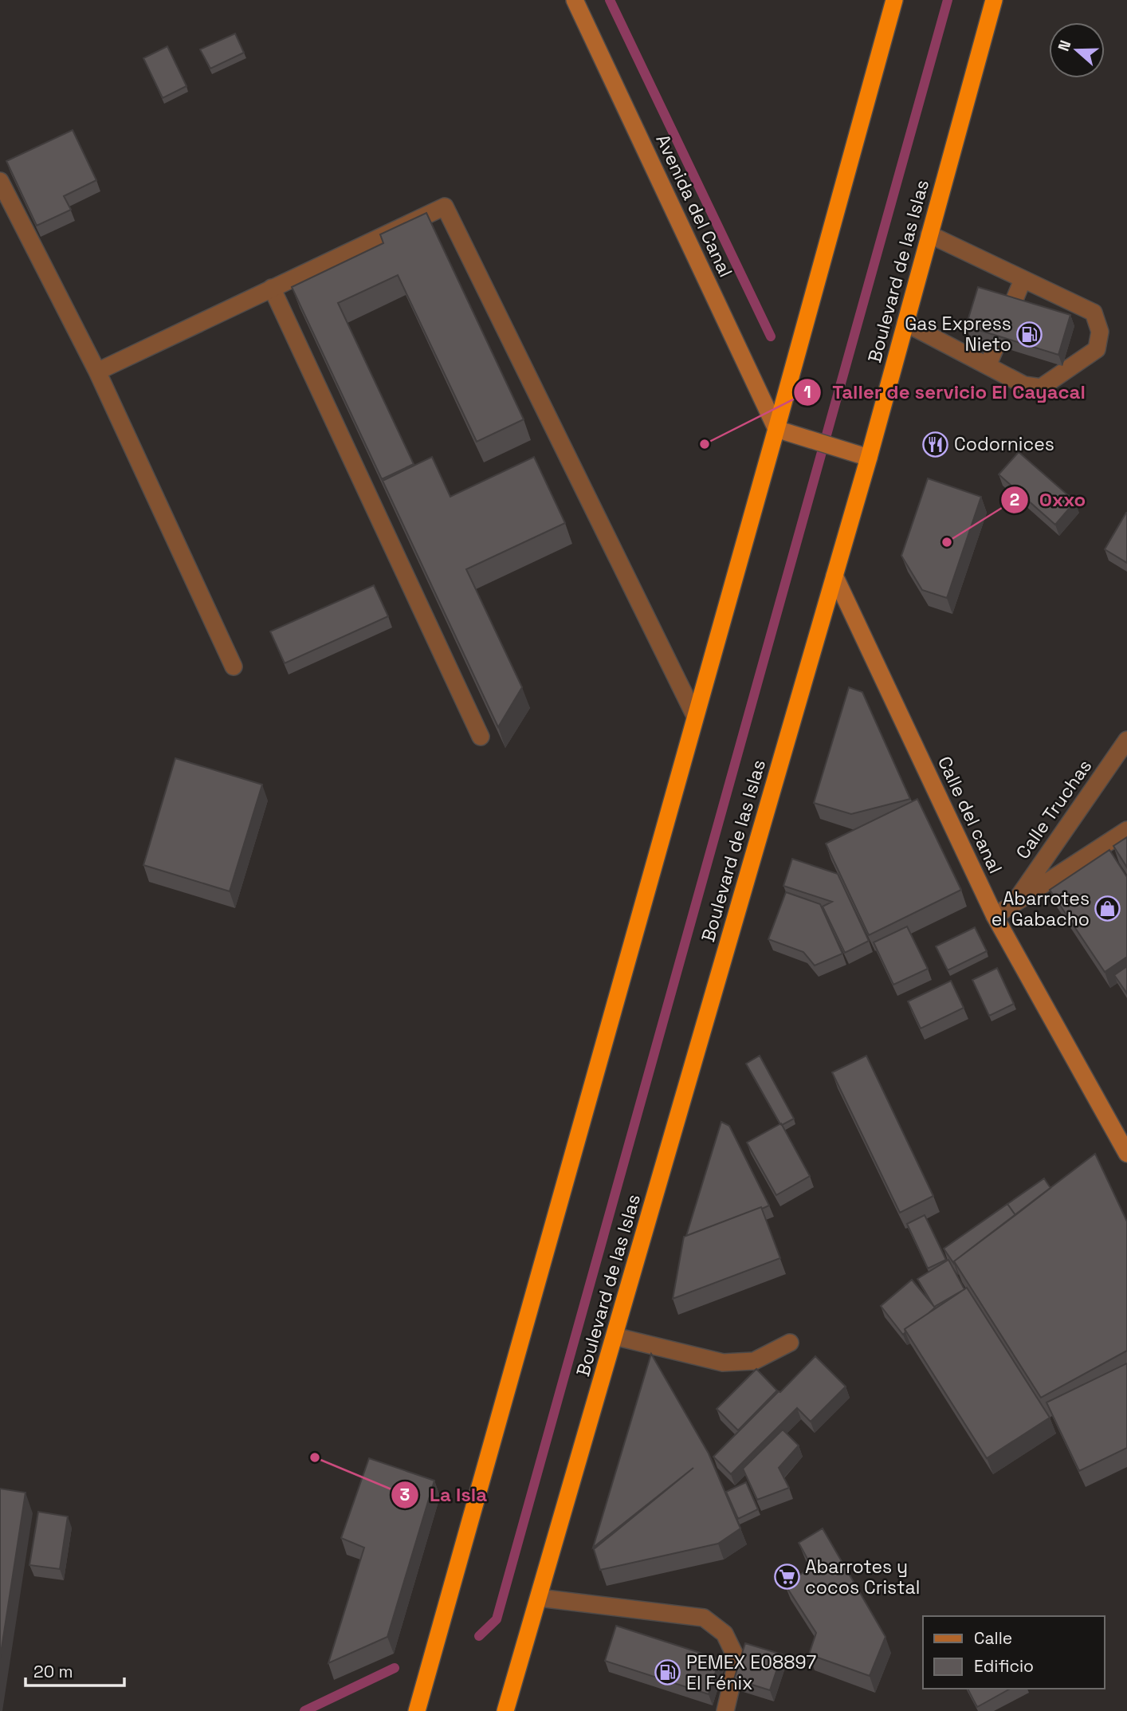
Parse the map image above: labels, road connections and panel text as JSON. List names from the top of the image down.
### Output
{
  "streets": {
    "highway": ["Boulevard de las Islas"],
    "street": ["Avenida del Canal", "Calle Truchas", "Calle del canal"]
  },
  "crossings": [
    ["Boulevard de las Islas", "Calle del canal"]
  ],
  "places": {
    "fuel station": ["Gas Express Nieto", "PEMEX E08897 El Fénix"],
    "other": ["Taller de servicio El Cayacal", "Oxxo", "La Isla"],
    "restaurant": ["Codornices"],
    "shop": ["Abarrotes el Gabacho"],
    "supermarket": ["Abarrotes y cocos Cristal"]
  },
  "legend": ["Calle", "Edificio"],
  "scale_bar": "20 m",
  "north": "left"
}
